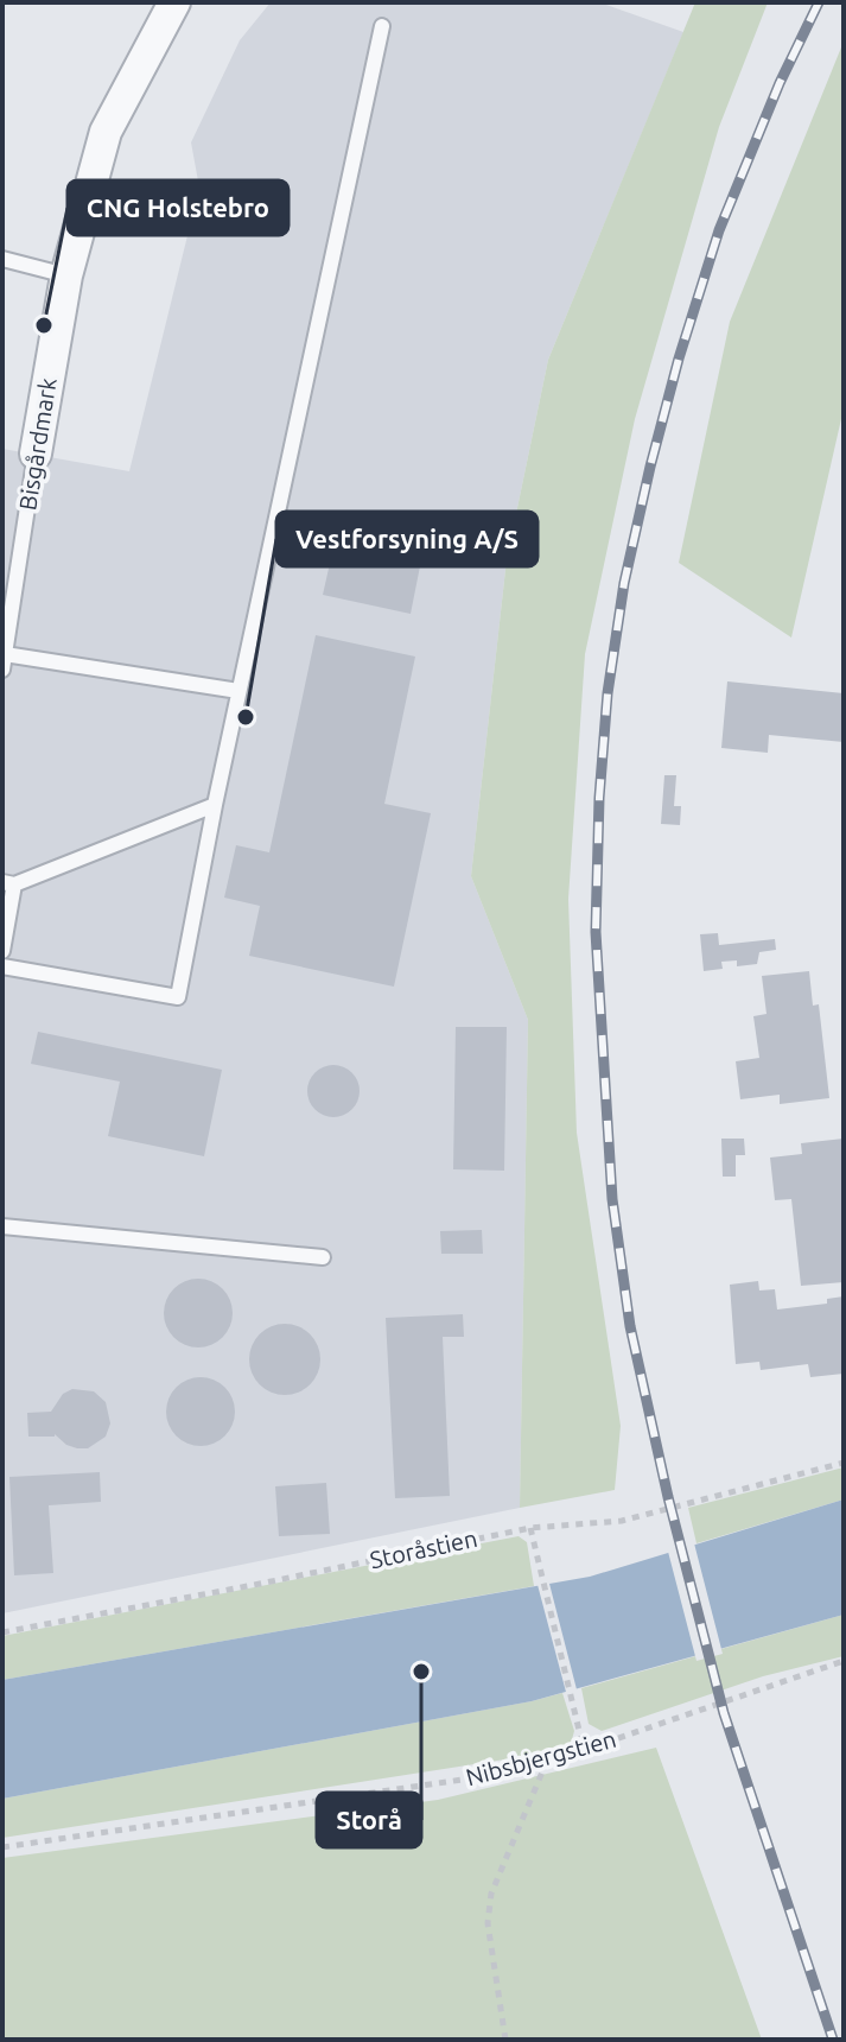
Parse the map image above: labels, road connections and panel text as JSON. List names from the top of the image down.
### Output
{
  "streets": {
    "street": ["Bisgårdmark"],
    "path": ["Storåstien", "Nibsbjergstien"]
  },
  "places": ["CNG Holstebro", "Vestforsyning A/S", "Storå"]
}
